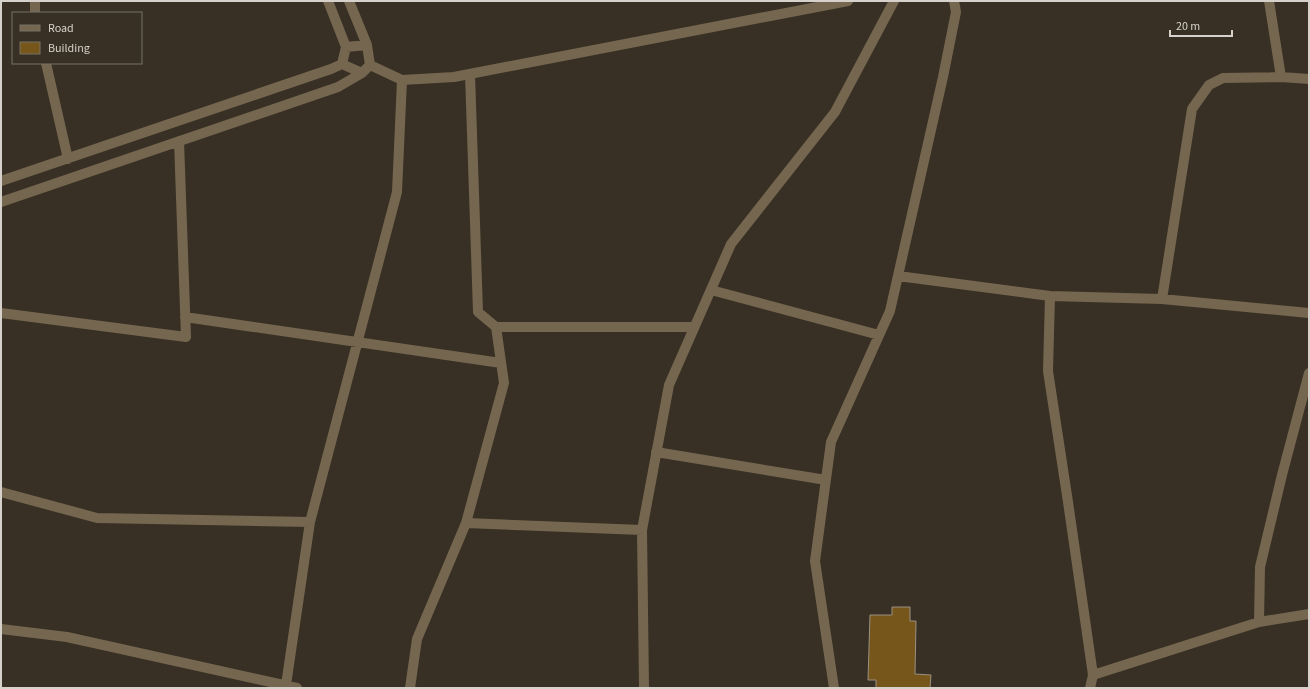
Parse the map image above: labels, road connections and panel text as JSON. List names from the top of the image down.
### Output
{
  "legend": ["Road", "Building"],
  "scale_bar": "20 m"
}
